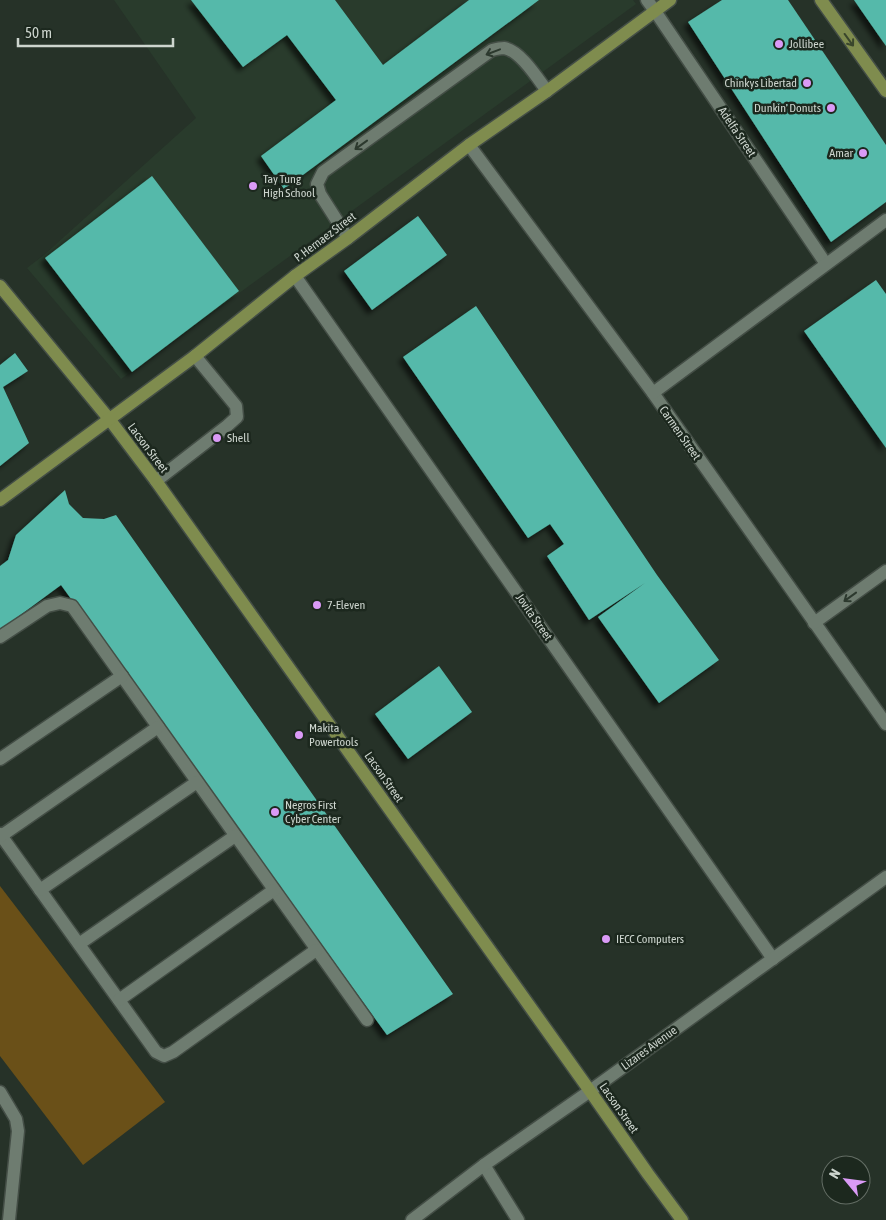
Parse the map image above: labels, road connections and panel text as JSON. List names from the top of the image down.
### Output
{
  "streets": {
    "main road": ["P. Hernaez Street", "Lacson Street"],
    "street": [
      "Adelfa Street",
      "Carmen Street",
      "Jovita Street",
      "Lizares Avenue"
    ]
  },
  "crossings": [
    ["Adelfa Street", "P. Hernaez Street"],
    ["P. Hernaez Street", "Carmen Street"],
    ["P. Hernaez Street", "Lacson Street"],
    ["P. Hernaez Street", "Jovita Street"],
    ["Lacson Street", "Lizares Avenue"],
    ["Jovita Street", "Lizares Avenue"]
  ],
  "places": [
    "Jollibee",
    "Chinkys Libertad",
    "Dunkin' Donuts",
    "Amar",
    "Tay Tung High School",
    "Shell",
    "7-Eleven",
    "Makita Powertools",
    "Negros First Cyber Center",
    "IECC Computers"
  ],
  "scale_bar": "50 m",
  "north": "top left"
}
